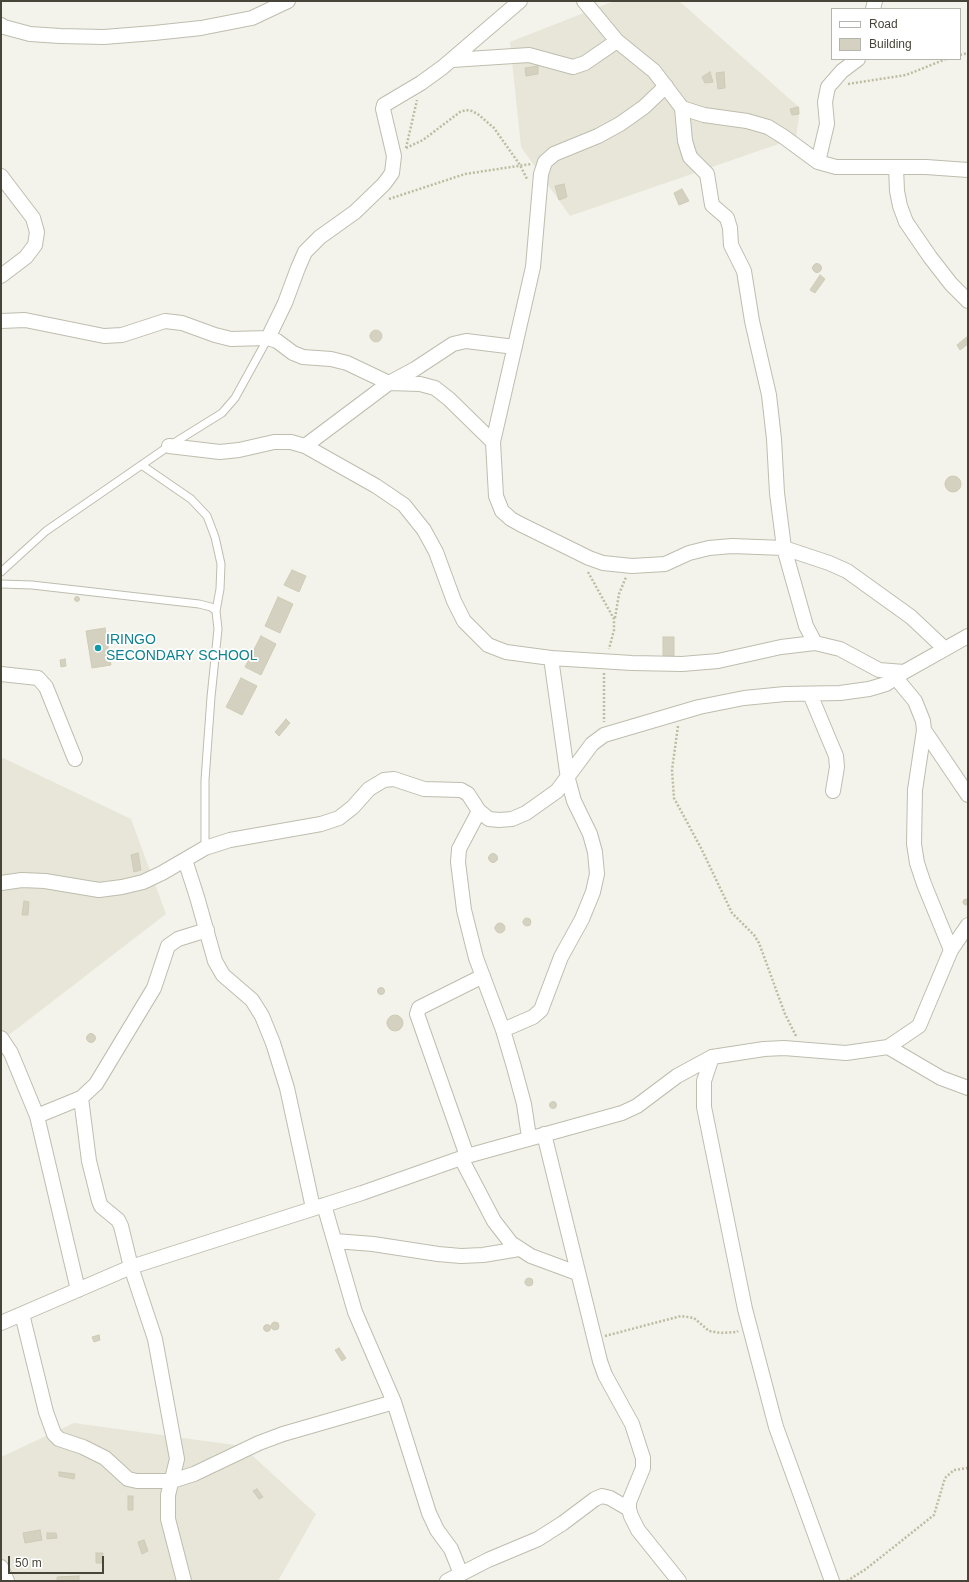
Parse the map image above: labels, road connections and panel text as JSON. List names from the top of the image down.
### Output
{
  "places": ["IRINGO SECONDARY SCHOOL"],
  "legend": ["Road", "Building"],
  "scale_bar": "50 m"
}
